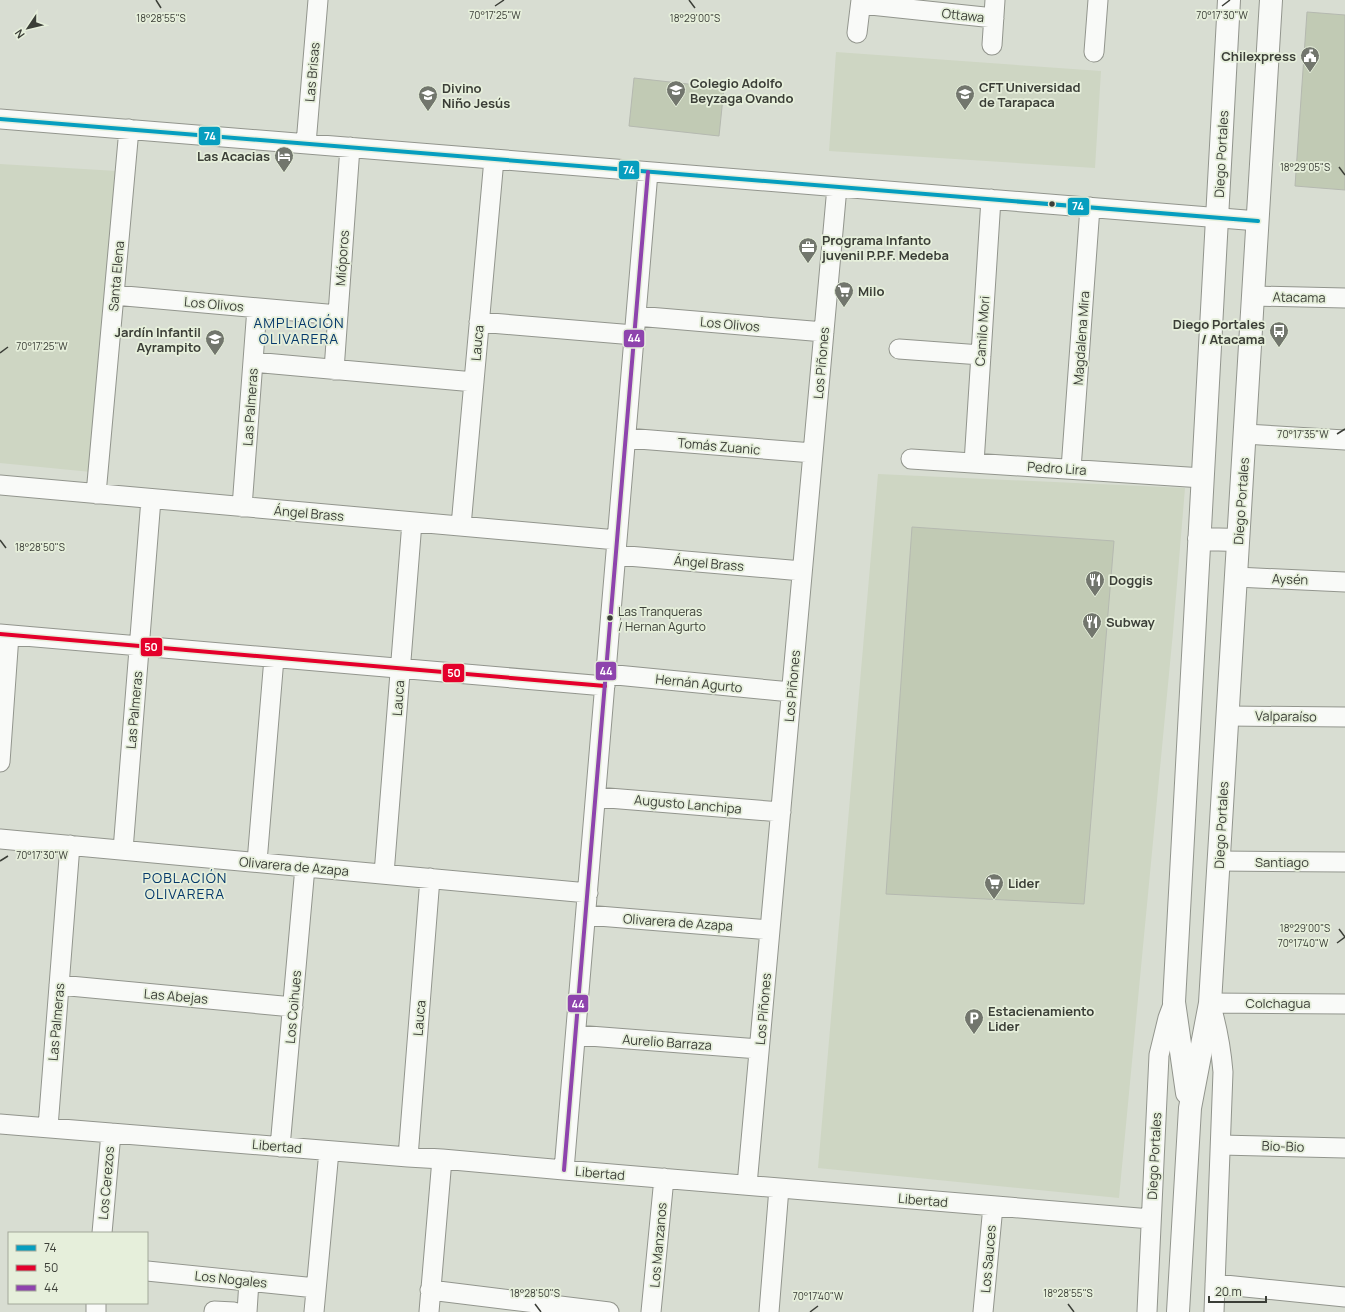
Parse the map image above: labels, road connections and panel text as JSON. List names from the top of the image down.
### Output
{
  "streets": {
    "main road": ["Diego Portales"],
    "street": [
      "Ottawa",
      "Las Brisas",
      "Mióporos",
      "Santa Elena",
      "Atacama",
      "Los Olivos",
      "Camilo Mori",
      "Magdalena Mira",
      "Lauca",
      "Los Piñones",
      "Las Palmeras",
      "Tomás Zuanic",
      "Pedro Lira",
      "Ángel Brass",
      "Aysén",
      "Hernán Agurto",
      "Valparaíso",
      "Augusto Lanchipa",
      "Santiago",
      "Olivarera de Azapa",
      "Las Abejas",
      "Colchagua",
      "Los Coihues",
      "Aurelio Barraza",
      "Libertad",
      "Bio-Bio",
      "Los Cerezos",
      "Los Manzanos",
      "Los Sauces",
      "Los Nogales"
    ]
  },
  "crossings": [
    ["Diego Portales", "Atacama"],
    ["Diego Portales", "Pedro Lira"],
    ["Diego Portales", "Aysén"],
    ["Diego Portales", "Valparaíso"],
    ["Diego Portales", "Santiago"],
    ["Diego Portales", "Colchagua"],
    ["Diego Portales", "Libertad"],
    ["Diego Portales", "Bio-Bio"],
    ["Mióporos", "Los Olivos"],
    ["Santa Elena", "Los Olivos"],
    ["Santa Elena", "Ángel Brass"],
    ["Los Olivos", "Los Piñones"],
    ["Los Olivos", "Las Palmeras"],
    ["Camilo Mori", "Pedro Lira"],
    ["Magdalena Mira", "Pedro Lira"],
    ["Lauca", "Ángel Brass"],
    ["Lauca", "Hernán Agurto"],
    ["Lauca", "Olivarera de Azapa"],
    ["Lauca", "Libertad"],
    ["Los Piñones", "Tomás Zuanic"],
    ["Los Piñones", "Ángel Brass"],
    ["Los Piñones", "Hernán Agurto"],
    ["Los Piñones", "Augusto Lanchipa"],
    ["Los Piñones", "Olivarera de Azapa"],
    ["Los Piñones", "Aurelio Barraza"],
    ["Los Piñones", "Libertad"],
    ["Las Palmeras", "Ángel Brass"],
    ["Las Palmeras", "Hernán Agurto"],
    ["Las Palmeras", "Olivarera de Azapa"],
    ["Las Palmeras", "Las Abejas"],
    ["Las Palmeras", "Libertad"],
    ["Olivarera de Azapa", "Los Coihues"],
    ["Las Abejas", "Los Coihues"],
    ["Los Coihues", "Libertad"],
    ["Libertad", "Los Cerezos"],
    ["Libertad", "Los Manzanos"],
    ["Libertad", "Los Sauces"]
  ],
  "districts": ["AMPLIACIÓN OLIVARERA", "POBLACIÓN OLIVARERA"],
  "places": {
    "public building": ["Chilexpress"],
    "school or university": [
      "Colegio Adolfo Beyzaga Ovando",
      "CFT Universidad de Tarapaca",
      "Divino Niño Jesús",
      "Jardín Infantil Ayrampito"
    ],
    "hotel": ["Las Acacias"],
    "office": ["Programa Infanto juvenil P.P.F. Medeba"],
    "supermarket": ["Milo", "Lider"],
    "bus stop": ["Diego Portales / Atacama"],
    "restaurant": ["Doggis", "Subway"],
    "other": ["Las Tranqueras / Hernan Agurto"],
    "parking": ["Estacienamiento Lider"]
  },
  "lines": ["transit line 74", "transit line 44", "transit line 50"],
  "legend": ["74", "50", "44"],
  "scale_bar": "20 m",
  "north": "bottom left",
  "coordinates": [
    "70°17'25\"W",
    "70°17'30\"W",
    "18°28'55\"S",
    "18°29'00\"S",
    "18°29'05\"S",
    "70°17'35\"W",
    "18°28'50\"S",
    "70°17'40\"W"
  ]
}
